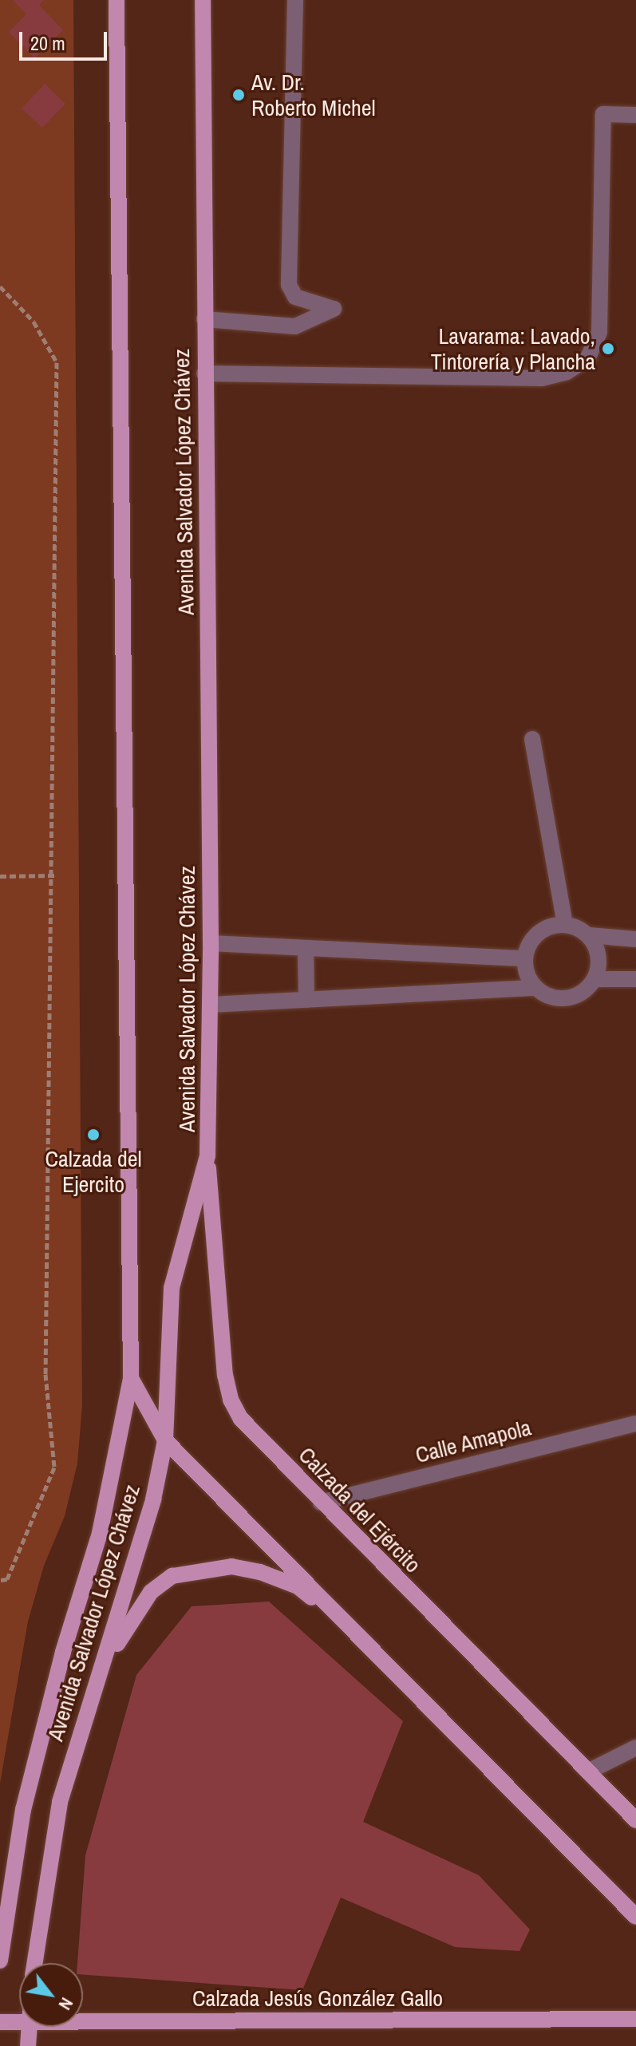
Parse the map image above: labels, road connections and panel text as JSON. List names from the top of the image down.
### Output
{
  "streets": {
    "main road": ["Avenida Salvador López Chávez", "Calzada del Ejército", "Calzada Jesús González Gallo"],
    "street": ["Calle Amapola"]
  },
  "crossings": [
    ["Avenida Salvador López Chávez", "Calzada del Ejército"],
    ["Calle Amapola", "Calzada del Ejército"]
  ],
  "places": ["Av. Dr. Roberto Michel", "Lavarama: Lavado, Tintorería y Plancha", "Calzada del Ejercito"],
  "scale_bar": "20 m",
  "north": "bottom right"
}
